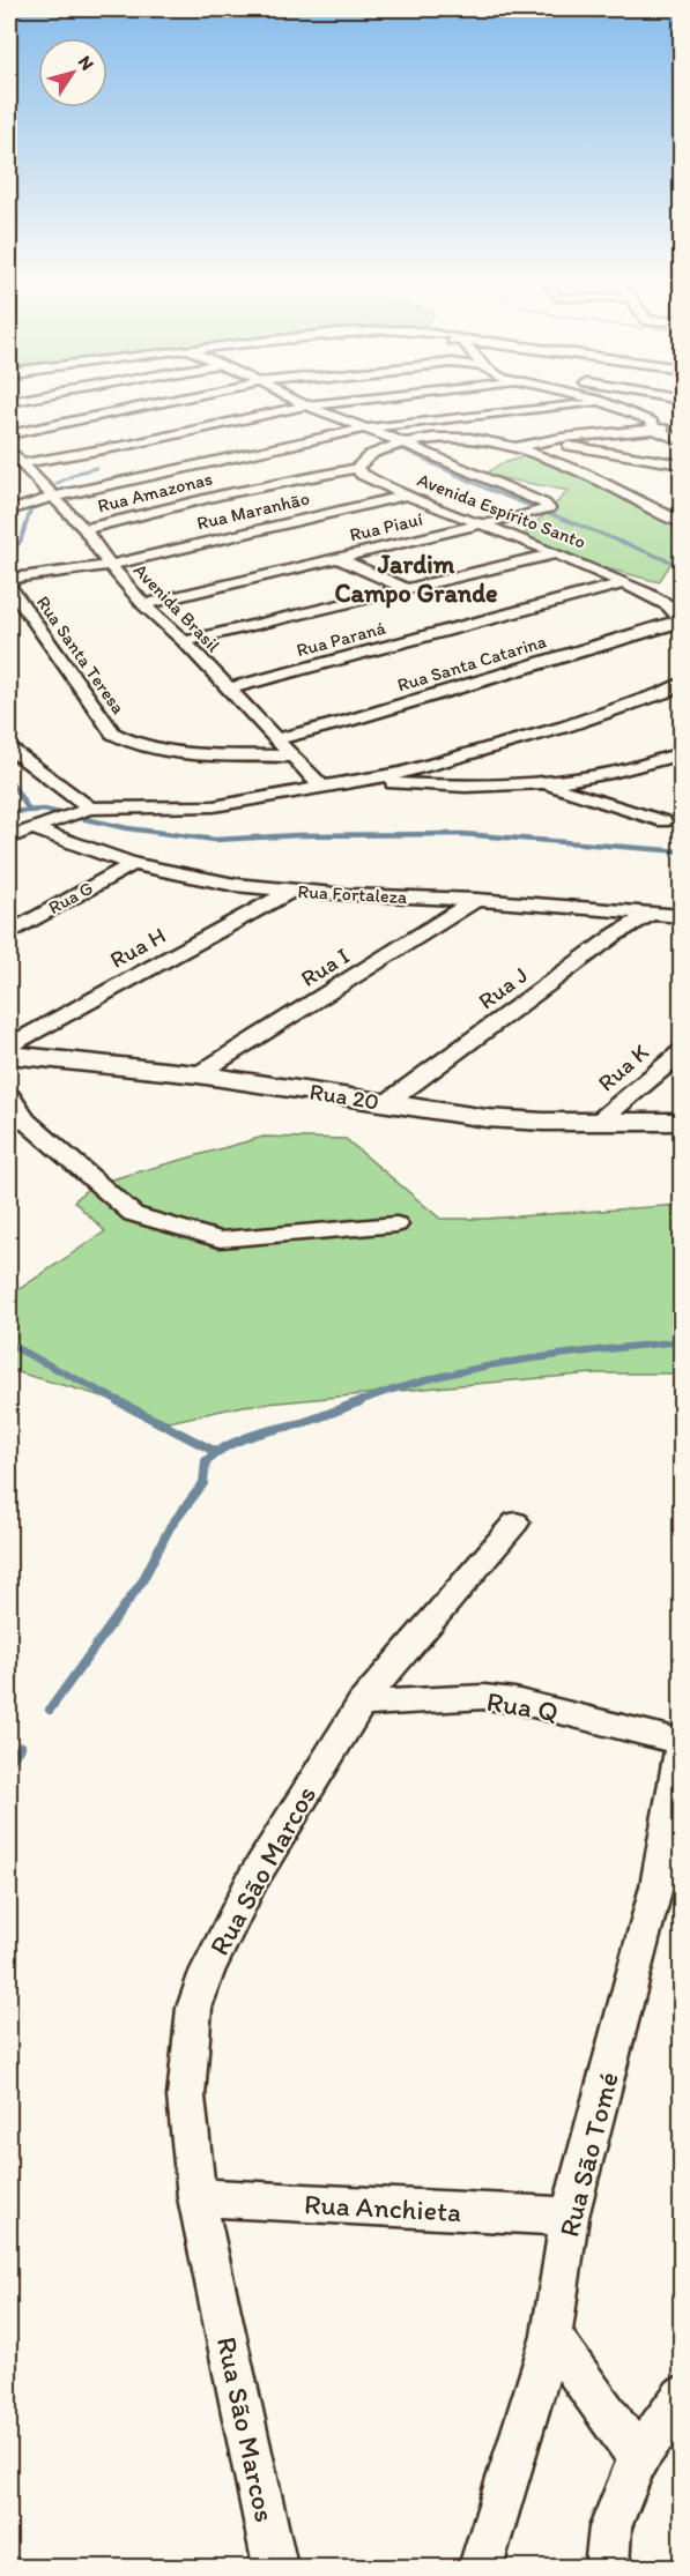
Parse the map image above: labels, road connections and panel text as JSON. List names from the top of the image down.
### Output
{
  "streets": {
    "street": [
      "Rua Amazonas",
      "Rua Maranhão",
      "Avenida Espírito Santo",
      "Rua Piauí",
      "Avenida Brasil",
      "Rua Paraná",
      "Rua Santa Teresa",
      "Rua Santa Catarina",
      "Rua Fortaleza",
      "Rua G",
      "Rua H",
      "Rua I",
      "Rua J",
      "Rua K",
      "Rua 20",
      "Rua Q",
      "Rua São Marcos",
      "Rua São Tomé",
      "Rua Anchieta"
    ]
  },
  "crossings": [
    ["Rua Amazonas", "Avenida Espírito Santo"],
    ["Rua Amazonas", "Avenida Brasil"],
    ["Rua Maranhão", "Avenida Espírito Santo"],
    ["Rua Maranhão", "Avenida Brasil"],
    ["Rua Maranhão", "Rua Santa Teresa"],
    ["Avenida Espírito Santo", "Rua Piauí"],
    ["Avenida Espírito Santo", "Rua Paraná"],
    ["Avenida Espírito Santo", "Rua Santa Catarina"],
    ["Rua Piauí", "Avenida Brasil"],
    ["Avenida Brasil", "Rua Paraná"],
    ["Avenida Brasil", "Rua Santa Teresa"],
    ["Avenida Brasil", "Rua Santa Catarina"],
    ["Rua Fortaleza", "Rua G"],
    ["Rua Fortaleza", "Rua H"],
    ["Rua Fortaleza", "Rua I"],
    ["Rua Fortaleza", "Rua J"],
    ["Rua I", "Rua 20"],
    ["Rua J", "Rua 20"],
    ["Rua K", "Rua 20"],
    ["Rua Q", "Rua São Marcos"],
    ["Rua Q", "Rua São Tomé"],
    ["Rua São Marcos", "Rua Anchieta"],
    ["Rua São Tomé", "Rua Anchieta"]
  ],
  "districts": ["Jardim Campo Grande"],
  "north": "top right"
}
